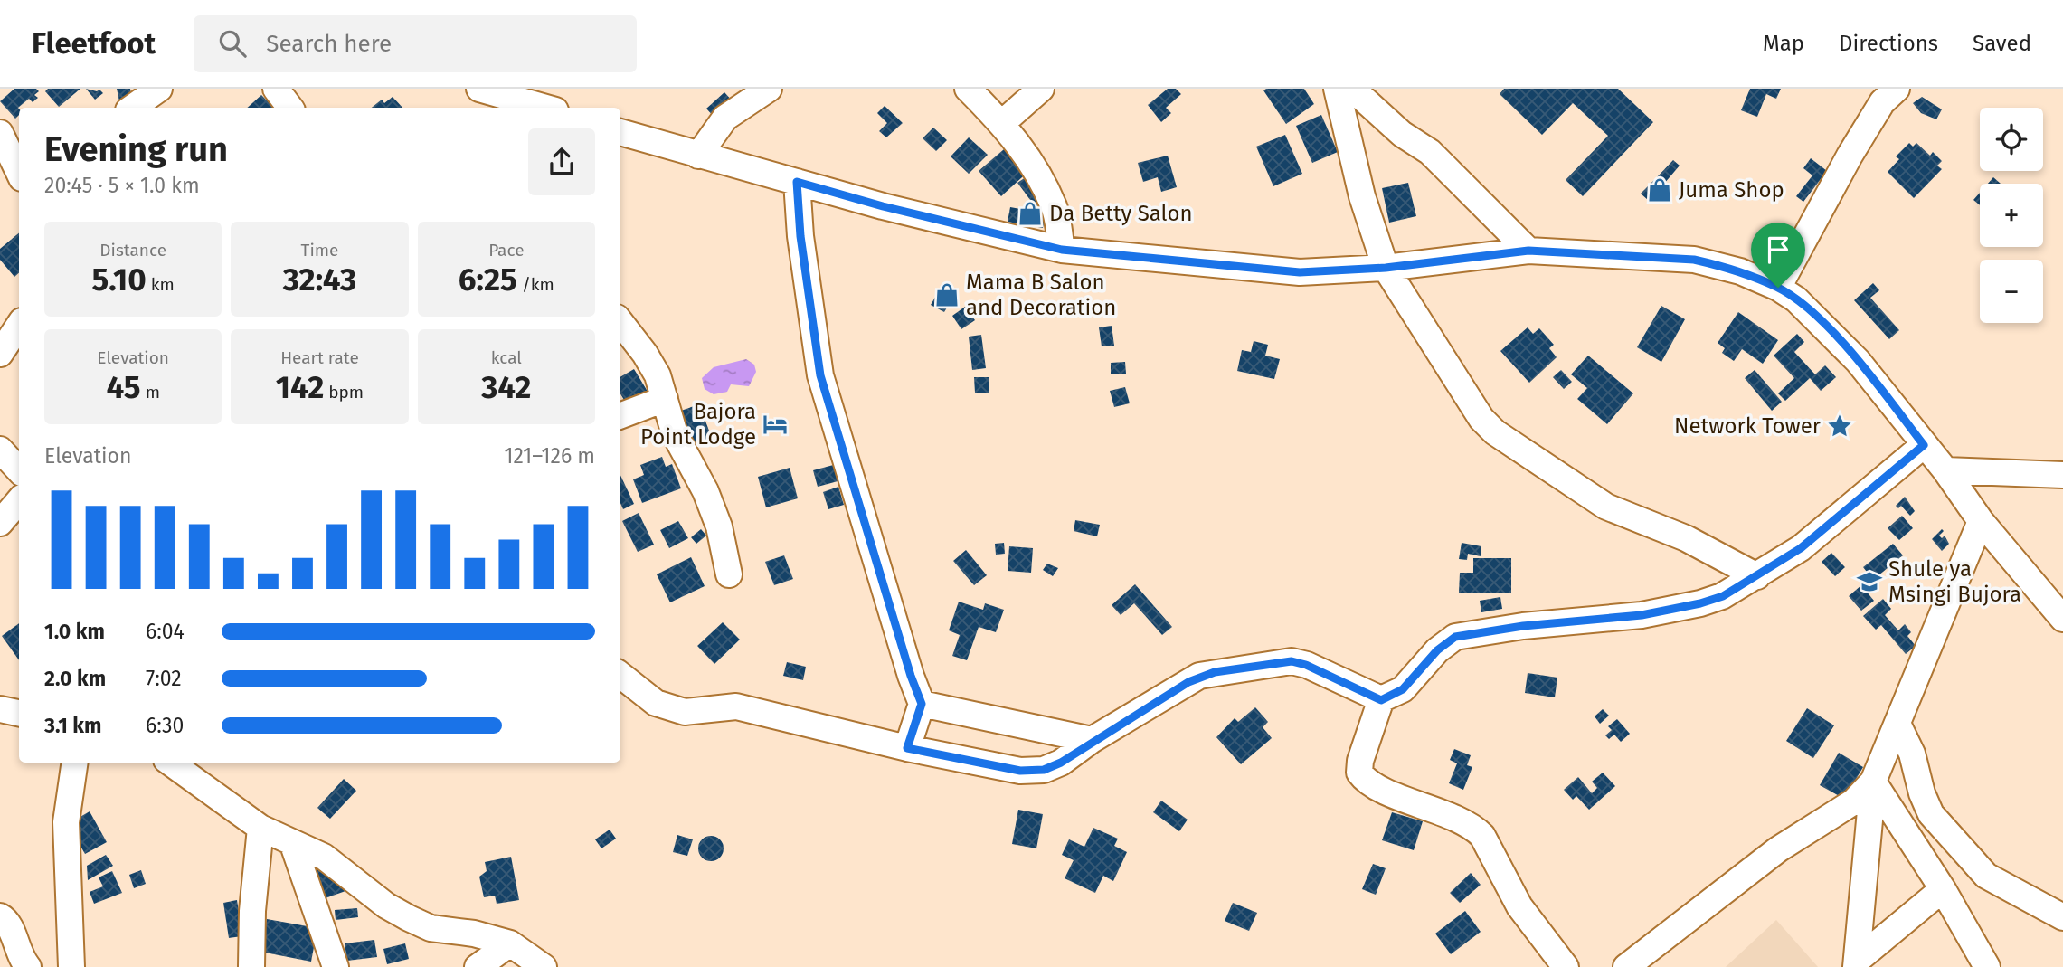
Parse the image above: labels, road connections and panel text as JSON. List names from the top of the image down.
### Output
{
  "places": {
    "shop": ["Juma Shop", "Da Betty Salon", "Mama B Salon and Decoration"],
    "hotel": ["Bajora Point Lodge"],
    "place": ["Network Tower"],
    "school or university": ["Shule ya Msingi Bujora"]
  },
  "page": {
    "header": "Fleetfoot",
    "search": "Search here",
    "nav": ["Map", "Directions", "Saved"],
    "map_buttons": ["+", "−"],
    "heading": ["Evening run", "20:45 · 5 × 1.0 km"],
    "stats": [
      ["Distance", "5.10 km"],
      ["Time", "32:43"],
      ["Pace", "6:25 /km"],
      ["Elevation", "45 m"],
      ["Heart rate", "142 bpm"],
      ["kcal", "342"]
    ],
    "chart": ["Elevation", "121–126 m"],
    "list": [
      {
        "name": "1.0 km",
        "note": "6:04"
      },
      {
        "name": "2.0 km",
        "note": "7:02"
      },
      {
        "name": "3.1 km",
        "note": "6:30"
      }
    ]
  }
}
